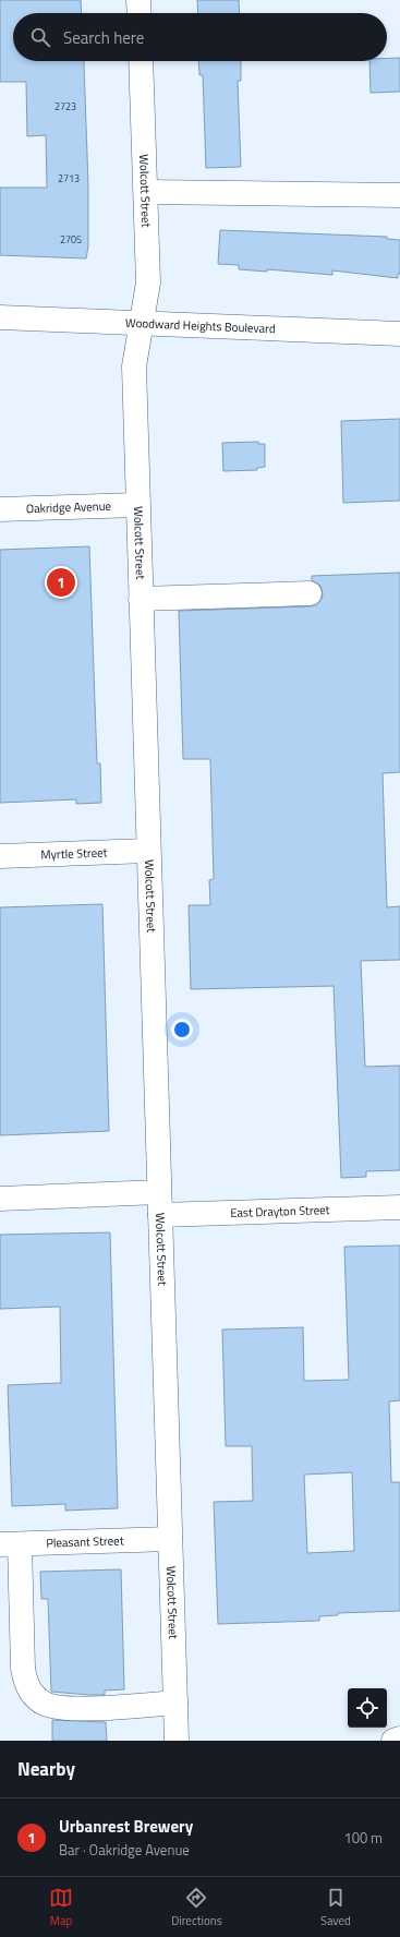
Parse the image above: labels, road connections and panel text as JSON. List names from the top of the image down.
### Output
{
  "streets": {
    "street": [
      "Wolcott Street",
      "Woodward Heights Boulevard",
      "Oakridge Avenue",
      "Myrtle Street",
      "East Drayton Street",
      "Pleasant Street"
    ]
  },
  "crossings": [
    ["Wolcott Street", "Woodward Heights Boulevard"],
    ["Wolcott Street", "Oakridge Avenue"],
    ["Wolcott Street", "Myrtle Street"],
    ["Wolcott Street", "East Drayton Street"],
    ["Wolcott Street", "Pleasant Street"]
  ],
  "house_numbers": ["2723", "2713", "2705"],
  "page": {
    "search": "Search here",
    "pins": "1",
    "heading": "Nearby",
    "list": [
      {
        "mark": "1",
        "name": "Urbanrest Brewery",
        "note": "Bar · Oakridge Avenue",
        "value": "100 m"
      }
    ],
    "nav": ["Map", "Directions", "Saved"]
  }
}
